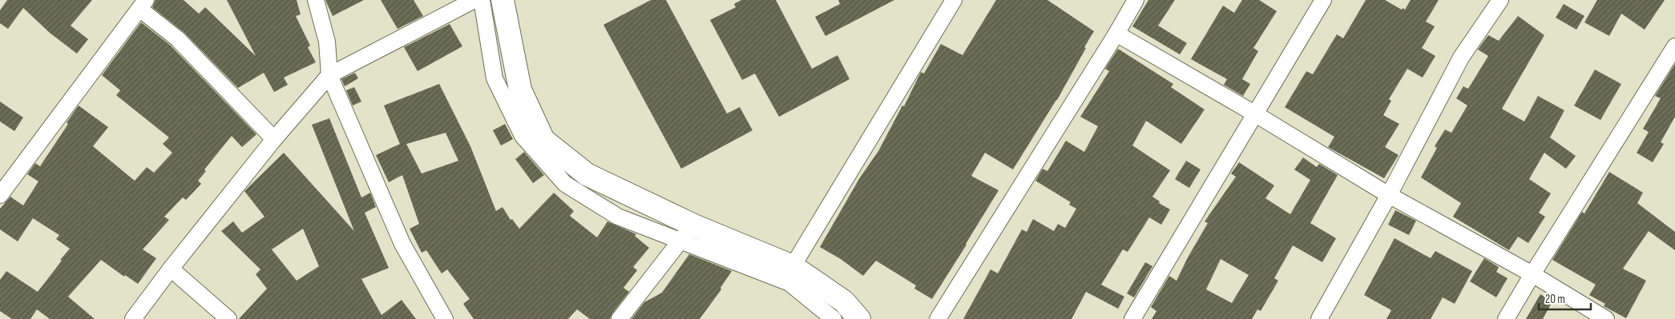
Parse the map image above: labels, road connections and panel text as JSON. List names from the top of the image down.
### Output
{
  "scale_bar": "20 m"
}
